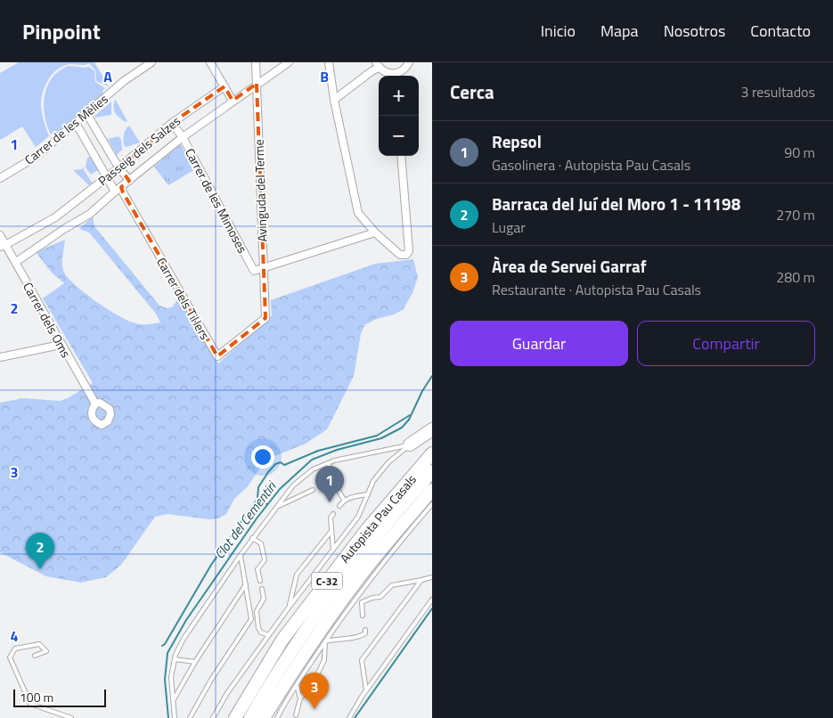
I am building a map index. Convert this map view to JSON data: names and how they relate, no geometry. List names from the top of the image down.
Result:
{
  "streets": {
    "highway": ["Autopista Pau Casals", "C-32"],
    "street": [
      "Carrer de les Mèlies",
      "Passeig dels Salzes",
      "Avinguda del Terme",
      "Carrer de les Mimoses",
      "Carrer dels Til·lers",
      "Carrer dels Oms"
    ]
  },
  "crossings": [
    ["Passeig dels Salzes", "Avinguda del Terme"],
    ["Passeig dels Salzes", "Carrer de les Mimoses"],
    ["Passeig dels Salzes", "Carrer dels Til·lers"],
    ["Passeig dels Salzes", "Carrer dels Oms"],
    ["Avinguda del Terme", "Carrer de les Mimoses"],
    ["Avinguda del Terme", "Carrer dels Til·lers"]
  ],
  "water": ["Clot del Cementiri"],
  "scale_bar": "100 m",
  "page": {
    "header": "Pinpoint",
    "nav": [
      "Inicio",
      "Mapa",
      "Nosotros",
      "Contacto"
    ],
    "heading": ["Cerca", "3 resultados"],
    "map_buttons": ["+", "−"],
    "list": [
      {
        "mark": "1",
        "name": "Repsol",
        "note": "Gasolinera · Autopista Pau Casals",
        "value": "90 m"
      },
      {
        "mark": "2",
        "name": "Barraca del Juí del Moro 1 - 11198",
        "note": "Lugar",
        "value": "270 m"
      },
      {
        "mark": "3",
        "name": "Àrea de Servei Garraf",
        "note": "Restaurante · Autopista Pau Casals",
        "value": "280 m"
      }
    ],
    "buttons": ["Guardar", "Compartir"],
    "pins": ["1", "2", "3"],
    "scale": "100 m"
  },
  "grid": {
    "columns": ["A", "B"],
    "rows": [
      "1",
      "2",
      "3",
      "4"
    ]
  }
}
